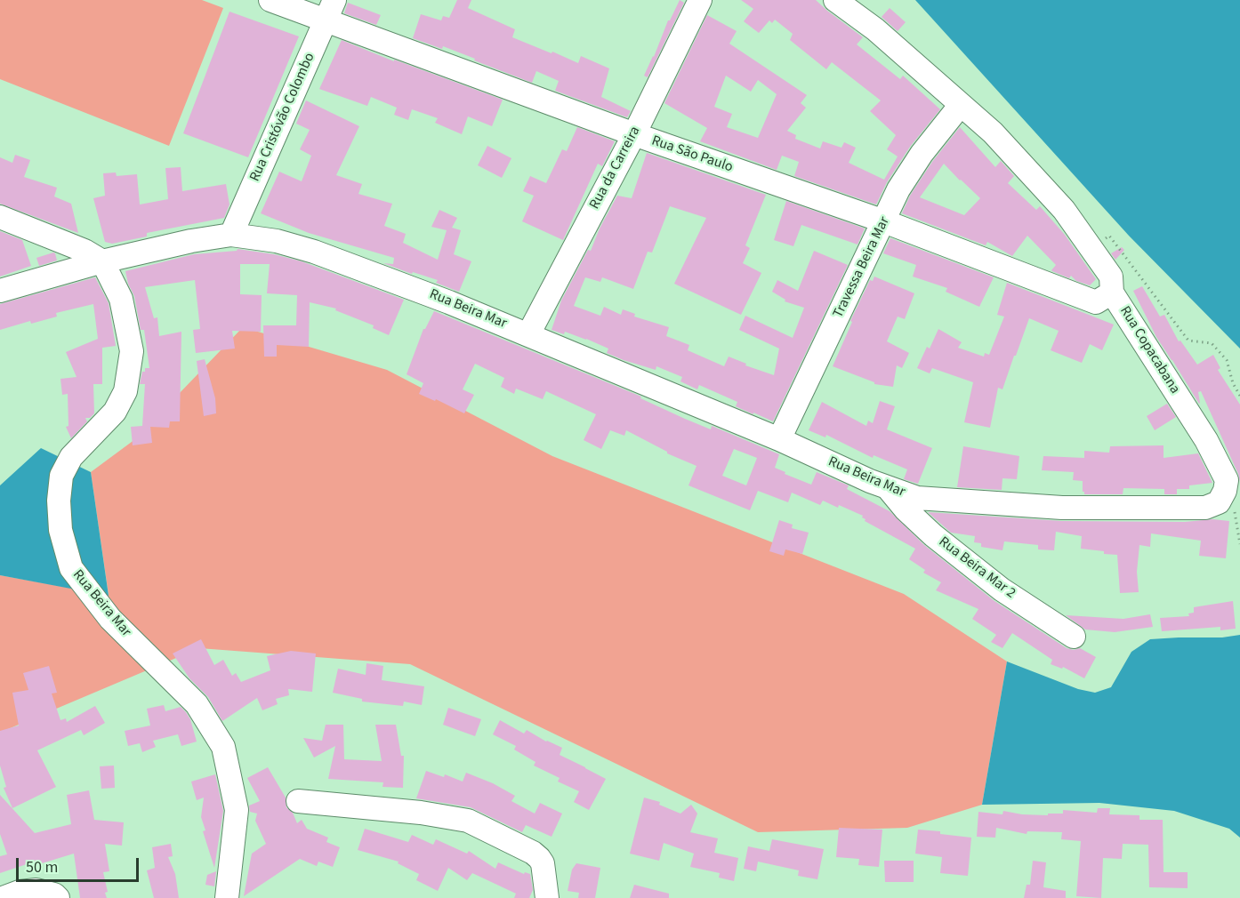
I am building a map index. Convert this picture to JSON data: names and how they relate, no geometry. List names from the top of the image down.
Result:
{
  "streets": {
    "street": [
      "Rua Cristóvão Colombo",
      "Rua São Paulo",
      "Rua da Carreira",
      "Travessa Beira Mar",
      "Rua Beira Mar",
      "Rua Copacabana",
      "Rua Beira Mar 2"
    ]
  },
  "crossings": [
    ["Rua Cristóvão Colombo", "Rua São Paulo"],
    ["Rua Cristóvão Colombo", "Rua Beira Mar"],
    ["Rua São Paulo", "Rua da Carreira"],
    ["Rua São Paulo", "Travessa Beira Mar"],
    ["Rua São Paulo", "Rua Copacabana"],
    ["Rua da Carreira", "Rua Beira Mar"],
    ["Travessa Beira Mar", "Rua Beira Mar"],
    ["Travessa Beira Mar", "Rua Copacabana"],
    ["Rua Beira Mar", "Rua Copacabana"],
    ["Rua Beira Mar", "Rua Beira Mar 2"]
  ],
  "scale_bar": "50 m"
}
